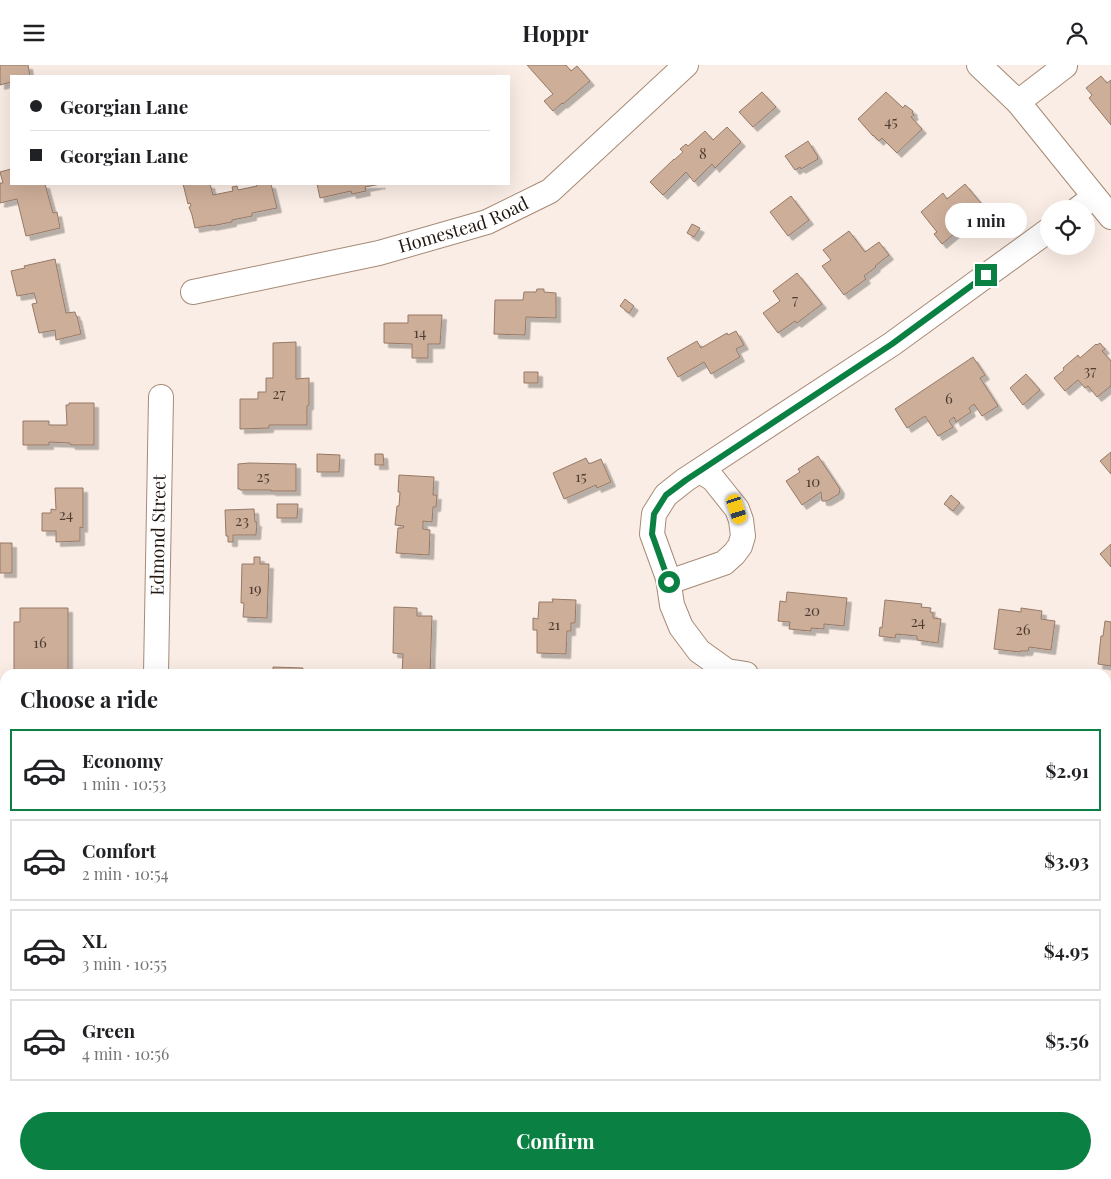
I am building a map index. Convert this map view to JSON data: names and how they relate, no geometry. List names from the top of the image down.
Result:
{
  "streets": {
    "street": ["Homestead Road", "Edmond Street"]
  },
  "house_numbers": [
    "45",
    "8",
    "7",
    "14",
    "37",
    "27",
    "6",
    "25",
    "15",
    "10",
    "24",
    "23",
    "19",
    "20",
    "24",
    "21",
    "26",
    "16"
  ],
  "page": {
    "header": "Hoppr",
    "banner": ["Georgian Lane", "Georgian Lane"],
    "bubble": "1 min",
    "heading": "Choose a ride",
    "list": [
      {
        "name": "Economy",
        "note": "1 min · 10:53",
        "value": "$2.91"
      },
      {
        "name": "Comfort",
        "note": "2 min · 10:54",
        "value": "$3.93"
      },
      {
        "name": "XL",
        "note": "3 min · 10:55",
        "value": "$4.95"
      },
      {
        "name": "Green",
        "note": "4 min · 10:56",
        "value": "$5.56"
      }
    ],
    "buttons": "Confirm"
  }
}
